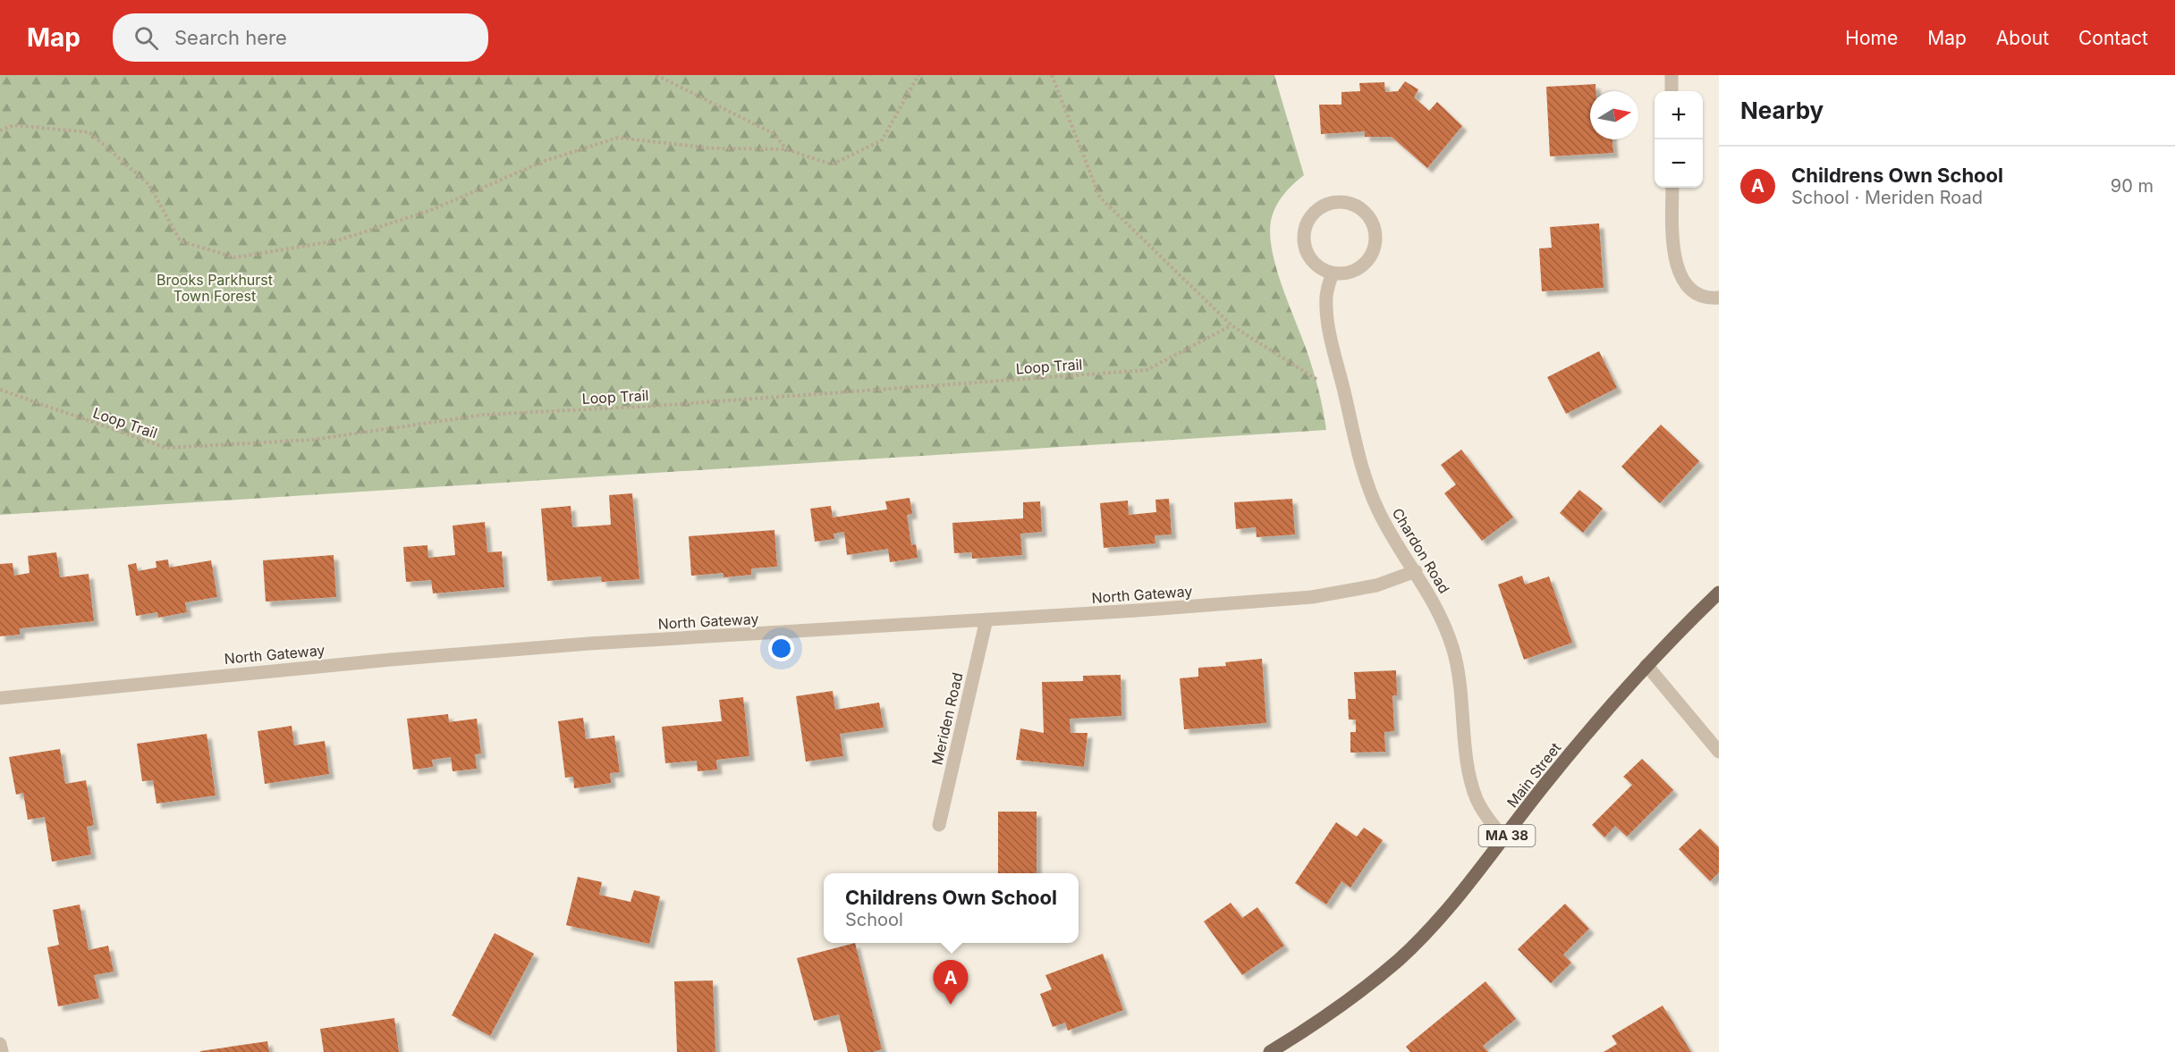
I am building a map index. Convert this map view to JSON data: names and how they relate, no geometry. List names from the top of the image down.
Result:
{
  "streets": {
    "main road": ["Main Street", "MA 38"],
    "street": ["Chardon Road", "North Gateway", "Meriden Road"],
    "path": ["Loop Trail"]
  },
  "crossings": [
    ["Chardon Road", "North Gateway"],
    ["Chardon Road", "Main Street"],
    ["North Gateway", "Meriden Road"]
  ],
  "parks": ["Brooks Parkhurst Town Forest"],
  "north": "right",
  "page": {
    "header": "Map",
    "search": "Search here",
    "nav": [
      "Home",
      "Map",
      "About",
      "Contact"
    ],
    "heading": "Nearby",
    "map_buttons": ["+", "−"],
    "list": [
      {
        "mark": "A",
        "name": "Childrens Own School",
        "note": "School · Meriden Road",
        "value": "90 m"
      }
    ],
    "popup": ["Childrens Own School", "School"],
    "pins": "A"
  }
}
